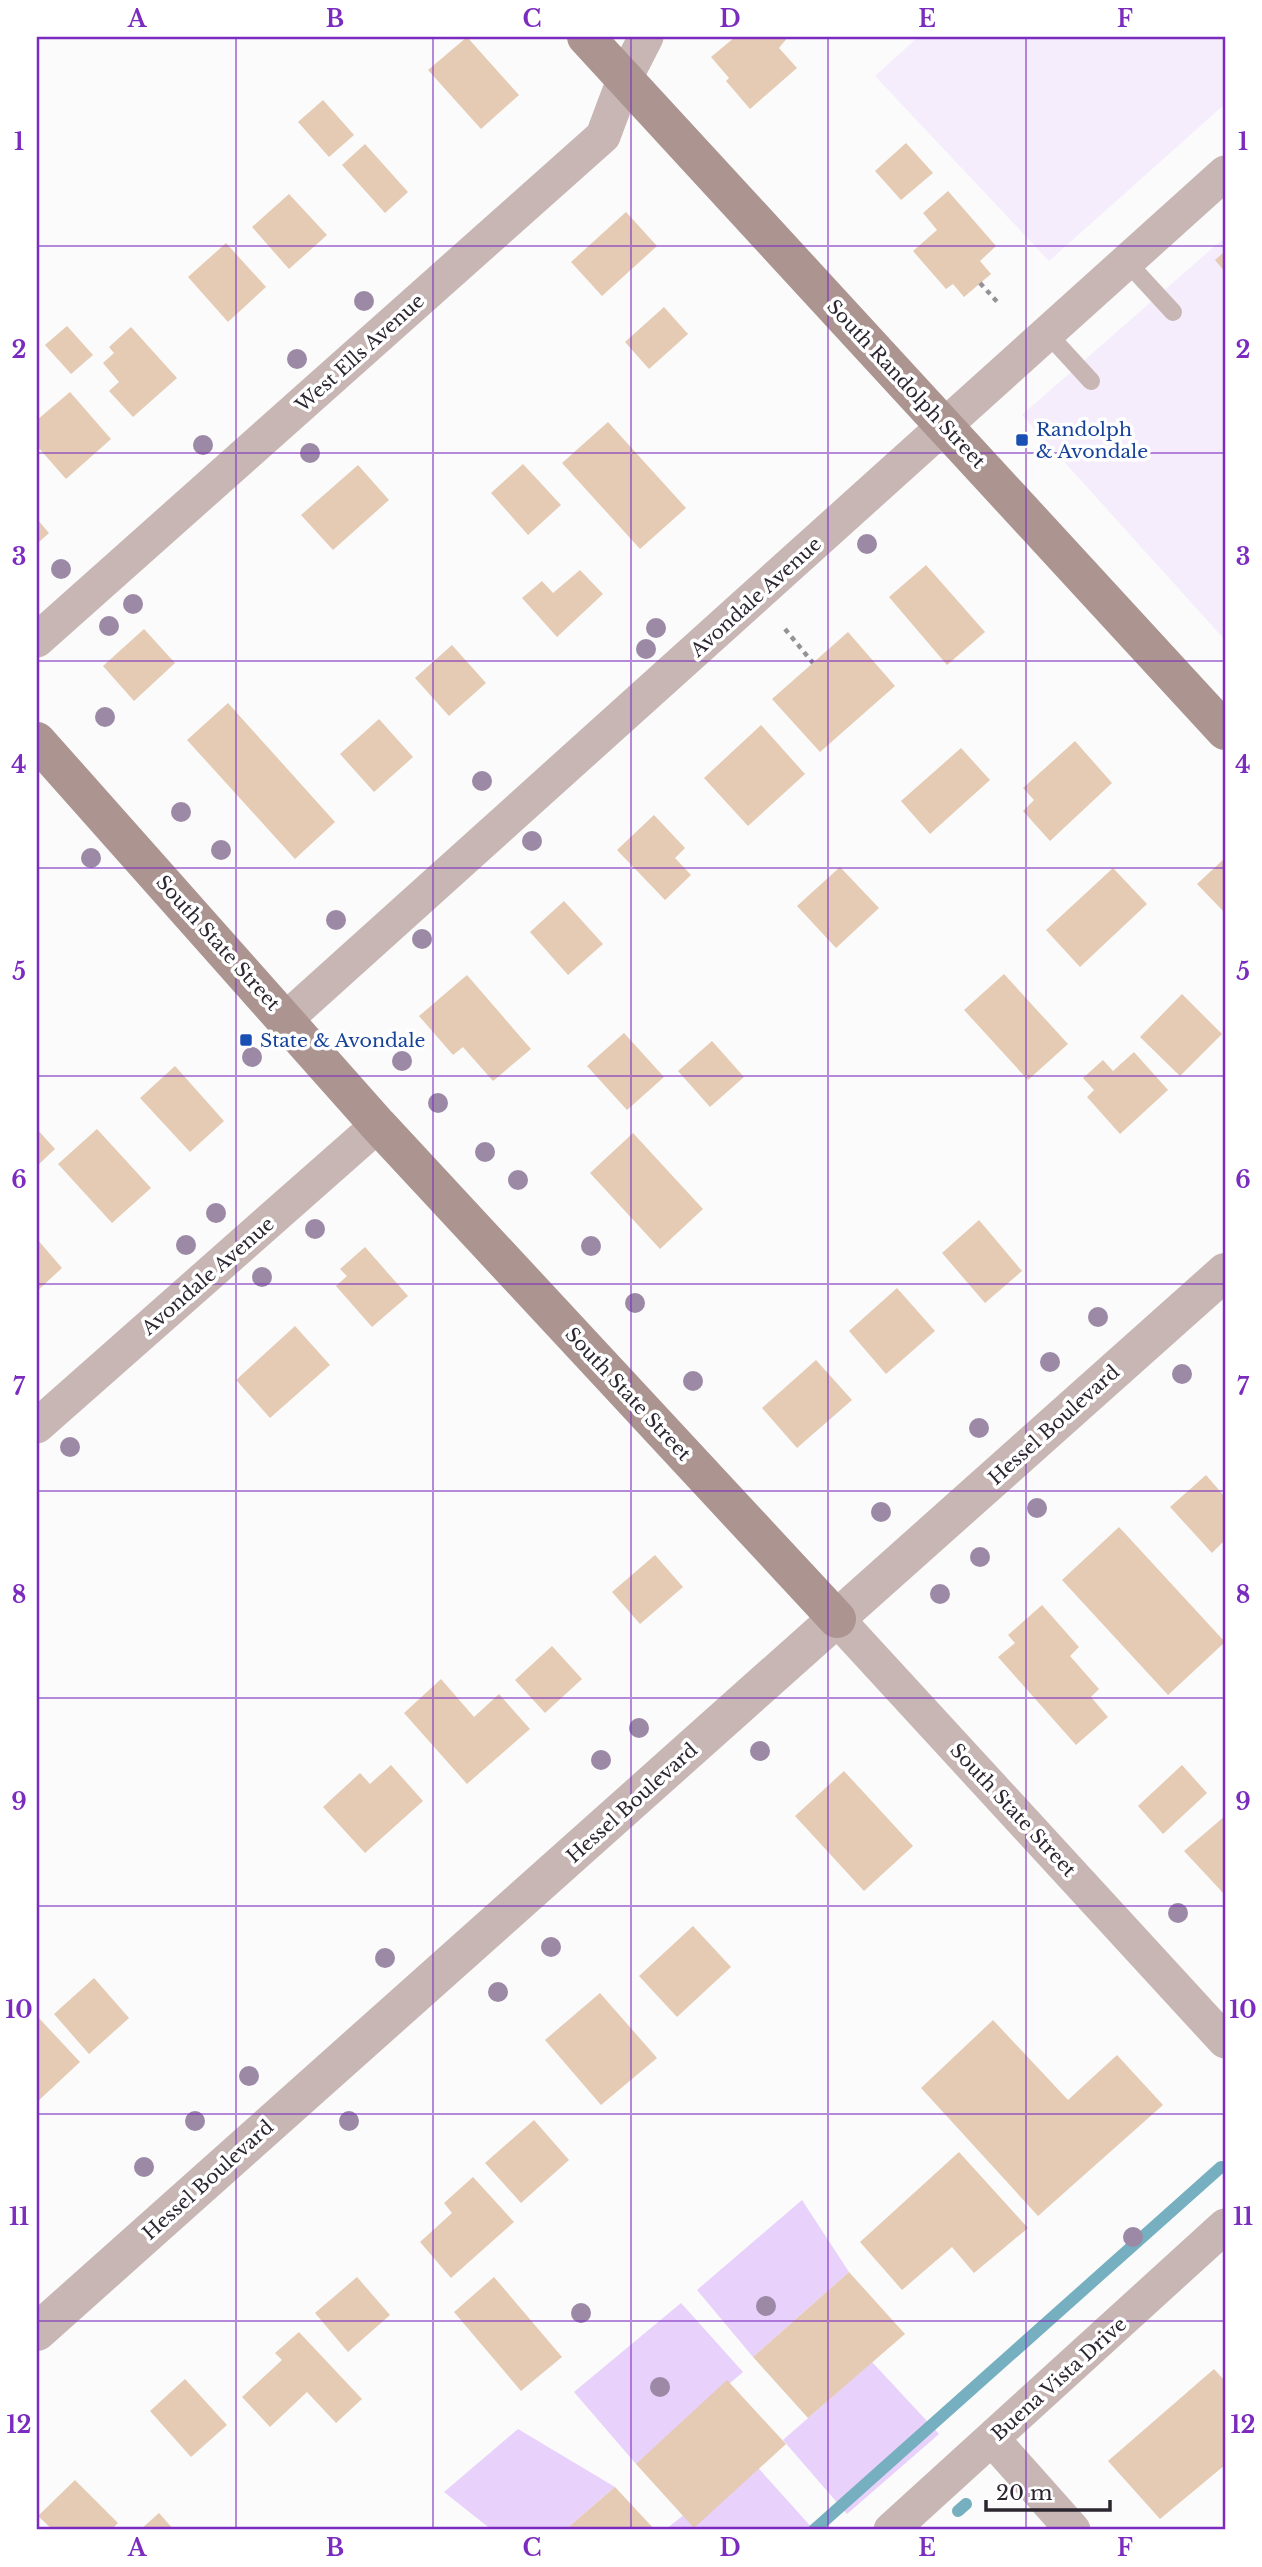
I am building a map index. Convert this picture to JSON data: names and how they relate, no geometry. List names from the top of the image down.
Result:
{
  "streets": {
    "main road": ["South Randolph Street", "South State Street"],
    "street": [
      "West Ells Avenue",
      "Avondale Avenue",
      "Hessel Boulevard",
      "Buena Vista Drive"
    ]
  },
  "crossings": [
    ["West Ells Avenue", "South Randolph Street"],
    ["South Randolph Street", "Avondale Avenue"],
    ["Avondale Avenue", "South State Street"],
    ["South State Street", "Hessel Boulevard"]
  ],
  "places": {
    "transit": ["Randolph & Avondale", "State & Avondale"]
  },
  "scale_bar": "20 m",
  "grid": {
    "columns": [
      "A",
      "B",
      "C",
      "D",
      "E",
      "F"
    ],
    "rows": [
      "1",
      "2",
      "3",
      "4",
      "5",
      "6",
      "7",
      "8",
      "9",
      "10",
      "11",
      "12"
    ]
  }
}
